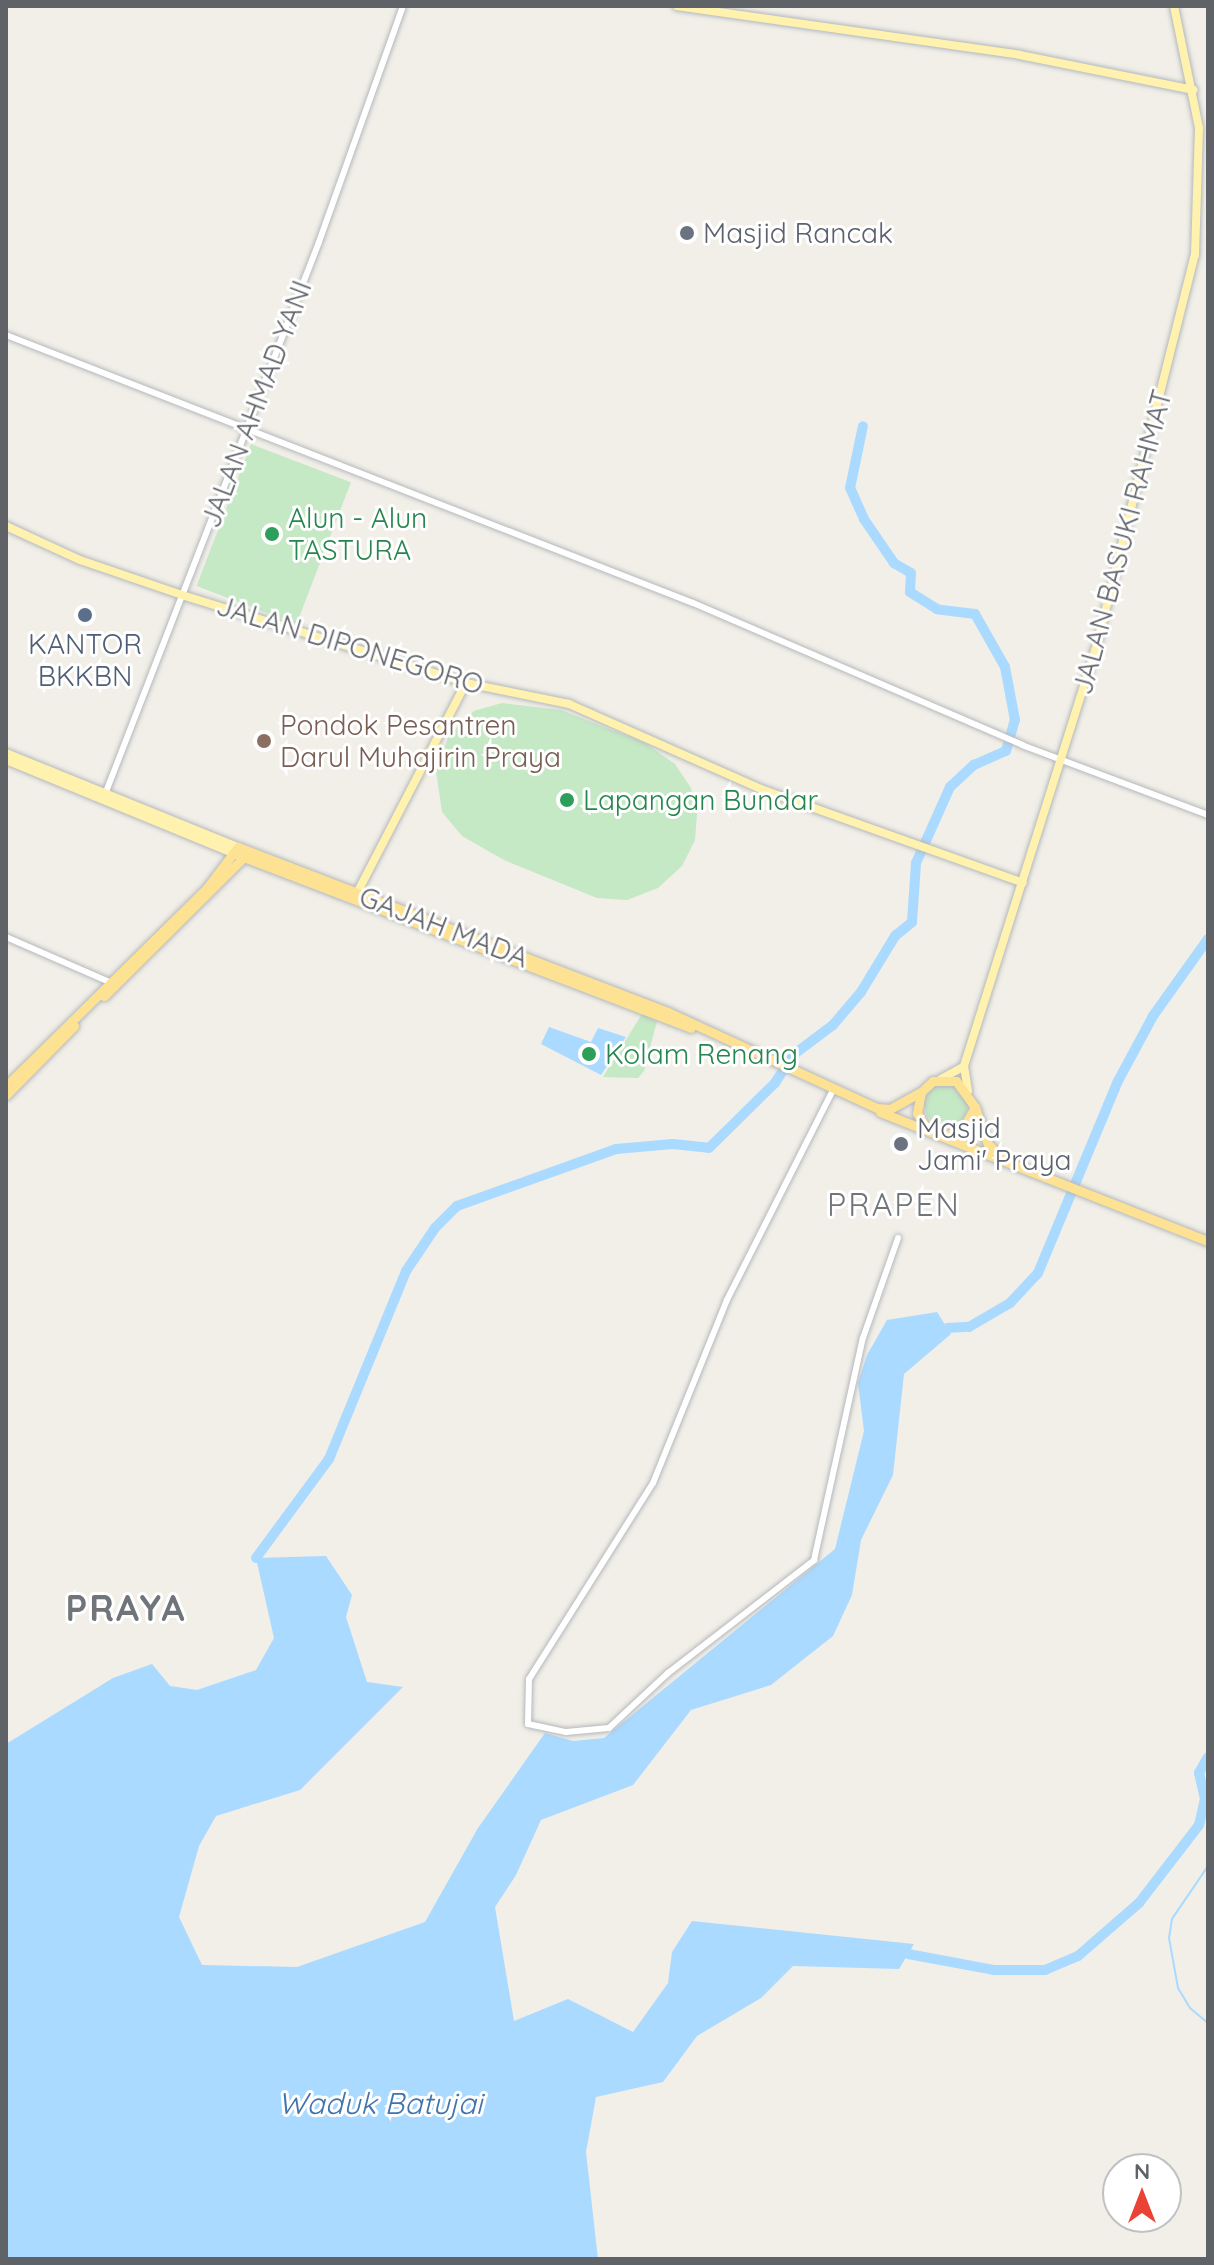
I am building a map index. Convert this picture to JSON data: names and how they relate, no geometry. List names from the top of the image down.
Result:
{
  "streets": {
    "highway": ["GAJAH MADA"],
    "main road": ["JALAN BASUKI RAHMAT", "JALAN DIPONEGORO"],
    "street": ["JALAN AHMAD YANI"]
  },
  "crossings": [
    ["JALAN AHMAD YANI", "JALAN DIPONEGORO"],
    ["JALAN AHMAD YANI", "GAJAH MADA"],
    ["JALAN BASUKI RAHMAT", "JALAN DIPONEGORO"]
  ],
  "districts": ["PRAPEN", "PRAYA"],
  "water": ["Waduk Batujai"],
  "places": [
    "Masjid Rancak",
    "Alun - Alun TASTURA",
    "KANTOR BKKBN",
    "Pondok Pesantren Darul Muhajirin Praya",
    "Lapangan Bundar",
    "Kolam Renang",
    "Masjid Jami' Praya"
  ],
  "north": "top"
}
